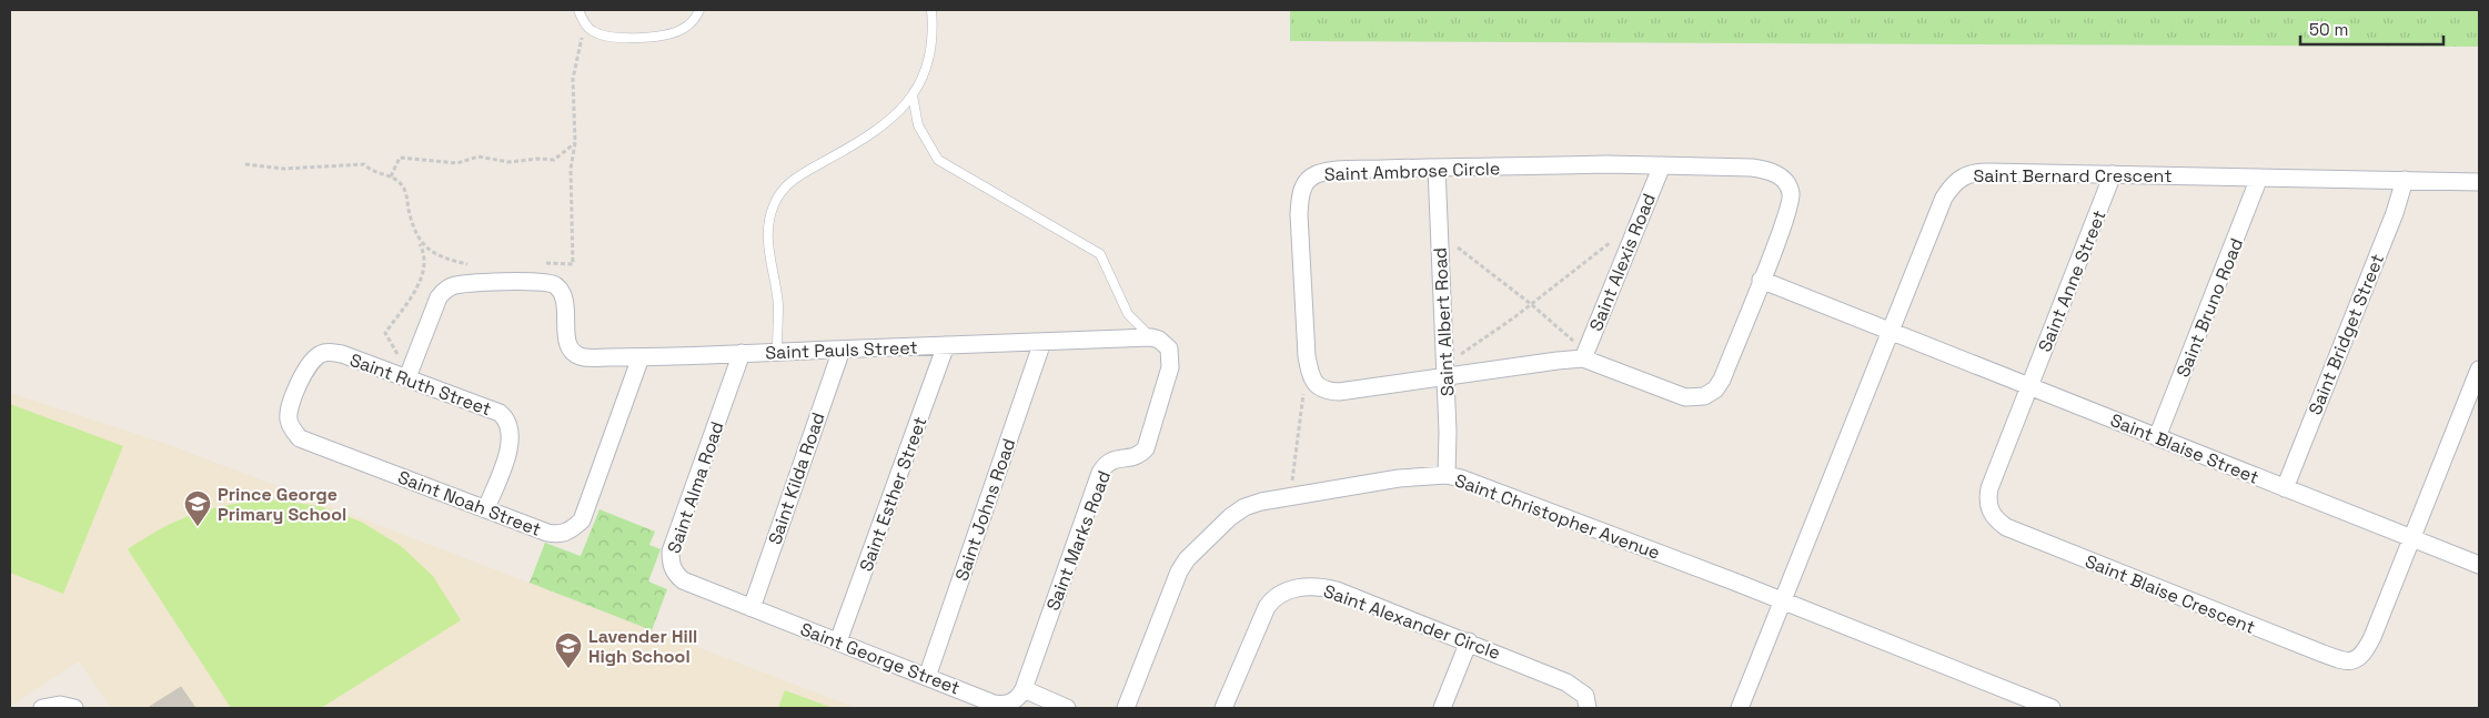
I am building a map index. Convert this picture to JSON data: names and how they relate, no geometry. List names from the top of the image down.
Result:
{
  "streets": {
    "street": [
      "Saint Ambrose Circle",
      "Saint Bernard Crescent",
      "Saint Alexis Road",
      "Saint Anne Street",
      "Saint Bruno Road",
      "Saint Albert Road",
      "Saint Bridget Street",
      "Saint Pauls Street",
      "Saint Ruth Street",
      "Saint Blaise Street",
      "Saint Kilda Road",
      "Saint Alma Road",
      "Saint Esther Street",
      "Saint Noah Street",
      "Saint Johns Road",
      "Saint Christopher Avenue",
      "Saint Marks Road",
      "Saint Blaise Crescent",
      "Saint Alexander Circle",
      "Saint George Street"
    ]
  },
  "crossings": [
    ["Saint Ambrose Circle", "Saint Alexis Road"],
    ["Saint Ambrose Circle", "Saint Albert Road"],
    ["Saint Bernard Crescent", "Saint Anne Street"],
    ["Saint Bernard Crescent", "Saint Bruno Road"],
    ["Saint Bernard Crescent", "Saint Bridget Street"],
    ["Saint Bernard Crescent", "Saint Blaise Street"],
    ["Saint Bernard Crescent", "Saint Christopher Avenue"],
    ["Saint Anne Street", "Saint Blaise Street"],
    ["Saint Anne Street", "Saint Blaise Crescent"],
    ["Saint Bruno Road", "Saint Blaise Street"],
    ["Saint Albert Road", "Saint Christopher Avenue"],
    ["Saint Bridget Street", "Saint Blaise Street"],
    ["Saint Pauls Street", "Saint Ruth Street"],
    ["Saint Pauls Street", "Saint Kilda Road"],
    ["Saint Pauls Street", "Saint Alma Road"],
    ["Saint Pauls Street", "Saint Esther Street"],
    ["Saint Pauls Street", "Saint Noah Street"],
    ["Saint Pauls Street", "Saint Johns Road"],
    ["Saint Ruth Street", "Saint Noah Street"],
    ["Saint Blaise Street", "Saint Blaise Crescent"],
    ["Saint Kilda Road", "Saint Alma Road"],
    ["Saint Kilda Road", "Saint George Street"],
    ["Saint Alma Road", "Saint George Street"],
    ["Saint Esther Street", "Saint George Street"],
    ["Saint Johns Road", "Saint George Street"],
    ["Saint Marks Road", "Saint George Street"]
  ],
  "places": {
    "school or university": ["Prince George Primary School", "Lavender Hill High School"]
  },
  "scale_bar": "50 m"
}
